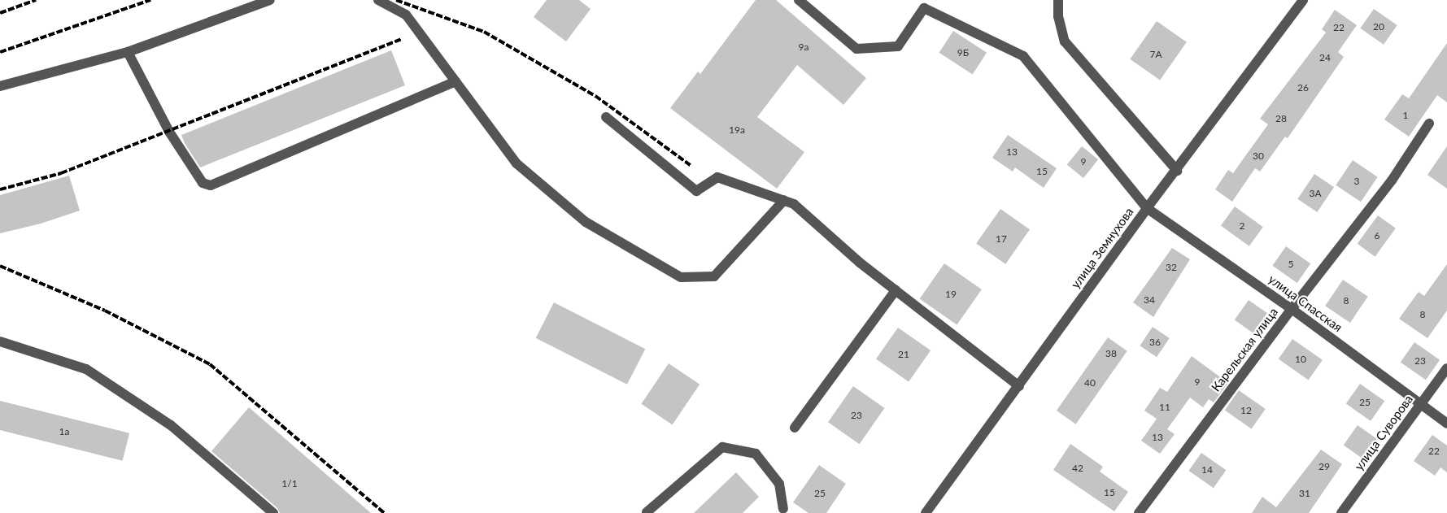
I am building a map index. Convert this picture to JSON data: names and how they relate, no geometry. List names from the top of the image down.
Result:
{
  "streets": {
    "street": [
      "улица Земнухова",
      "улица Спасская",
      "Карельская улица",
      "улица Суворова"
    ]
  },
  "crossings": [
    ["улица Земнухова", "улица Спасская"],
    ["улица Спасская", "Карельская улица"],
    ["улица Спасская", "улица Суворова"]
  ],
  "house_numbers": [
    "20",
    "22",
    "9а",
    "9Б",
    "7А",
    "24",
    "26",
    "1",
    "28",
    "19а",
    "13",
    "30",
    "9",
    "15",
    "3",
    "3А",
    "2",
    "6",
    "17",
    "5",
    "32",
    "19",
    "34",
    "8",
    "8",
    "36",
    "38",
    "21",
    "10",
    "23",
    "9",
    "40",
    "25",
    "11",
    "12",
    "23",
    "1а",
    "13",
    "22",
    "29",
    "42",
    "14",
    "1/1",
    "15",
    "25",
    "31"
  ]
}
